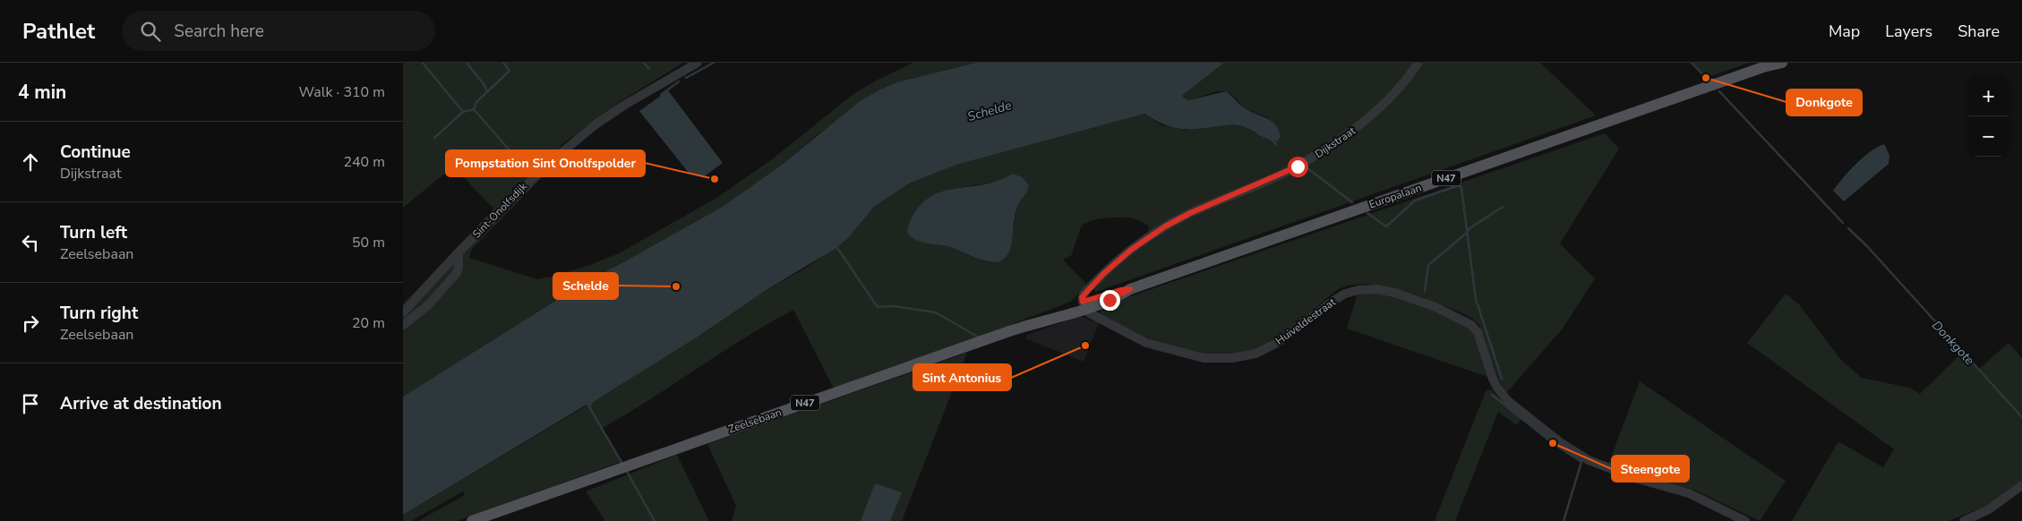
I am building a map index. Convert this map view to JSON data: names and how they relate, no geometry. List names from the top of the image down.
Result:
{
  "streets": {
    "main road": ["N47", "Europalaan", "Zeelsebaan"],
    "street": ["Dijkstraat", "Sint-Onolfsdijk", "Huiveldestraat"]
  },
  "crossings": [
    ["Dijkstraat", "Huiveldestraat"],
    ["Dijkstraat", "Zeelsebaan"],
    ["Europalaan", "Zeelsebaan"],
    ["Huiveldestraat", "Zeelsebaan"]
  ],
  "water": ["Schelde", "Donkgote"],
  "places": [
    "Donkgote",
    "Pompstation Sint Onolfspolder",
    "Schelde",
    "Sint Antonius",
    "Steengote"
  ],
  "page": {
    "header": "Pathlet",
    "search": "Search here",
    "nav": ["Map", "Layers", "Share"],
    "heading": ["4 min", "Walk · 310 m"],
    "map_buttons": ["+", "−"],
    "list": [
      ["Continue", "Dijkstraat", "240 m"],
      ["Turn left", "Zeelsebaan", "50 m"],
      ["Turn right", "Zeelsebaan", "20 m"],
      "Arrive at destination"
    ]
  }
}
